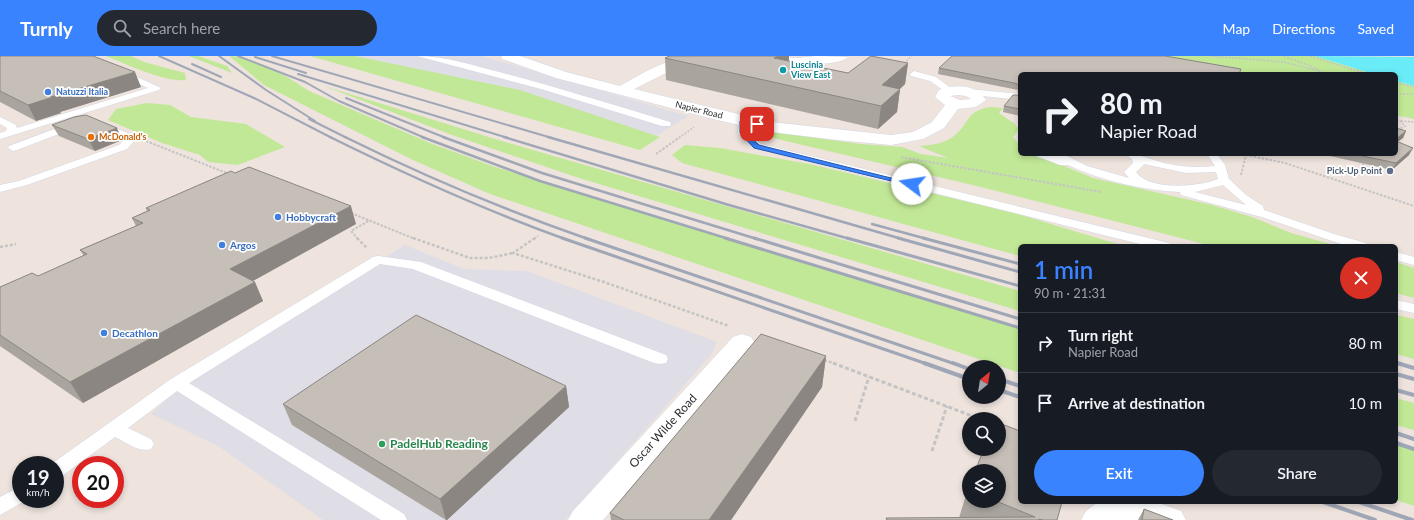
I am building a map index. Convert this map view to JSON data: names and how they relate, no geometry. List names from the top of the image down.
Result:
{
  "streets": {
    "street": ["Napier Road", "Oscar Wilde Road"]
  },
  "places": [
    "Luscinia View East",
    "Natuzzi Italia",
    "McDonald's",
    "Pick-Up Point",
    "Hobbycraft",
    "Argos",
    "Decathlon",
    "PadelHub Reading"
  ],
  "north": "top right",
  "page": {
    "header": "Turnly",
    "search": "Search here",
    "nav": ["Map", "Directions", "Saved"],
    "turn": ["80 m", "Napier Road"],
    "heading": ["1 min", "90 m · 21:31"],
    "list": [
      {
        "name": "Turn right",
        "note": "Napier Road",
        "value": "80 m"
      },
      {
        "name": "Arrive at destination",
        "value": "10 m"
      }
    ],
    "buttons": ["Exit", "Share"],
    "speed": "19 km/h",
    "limit": "20"
  }
}
